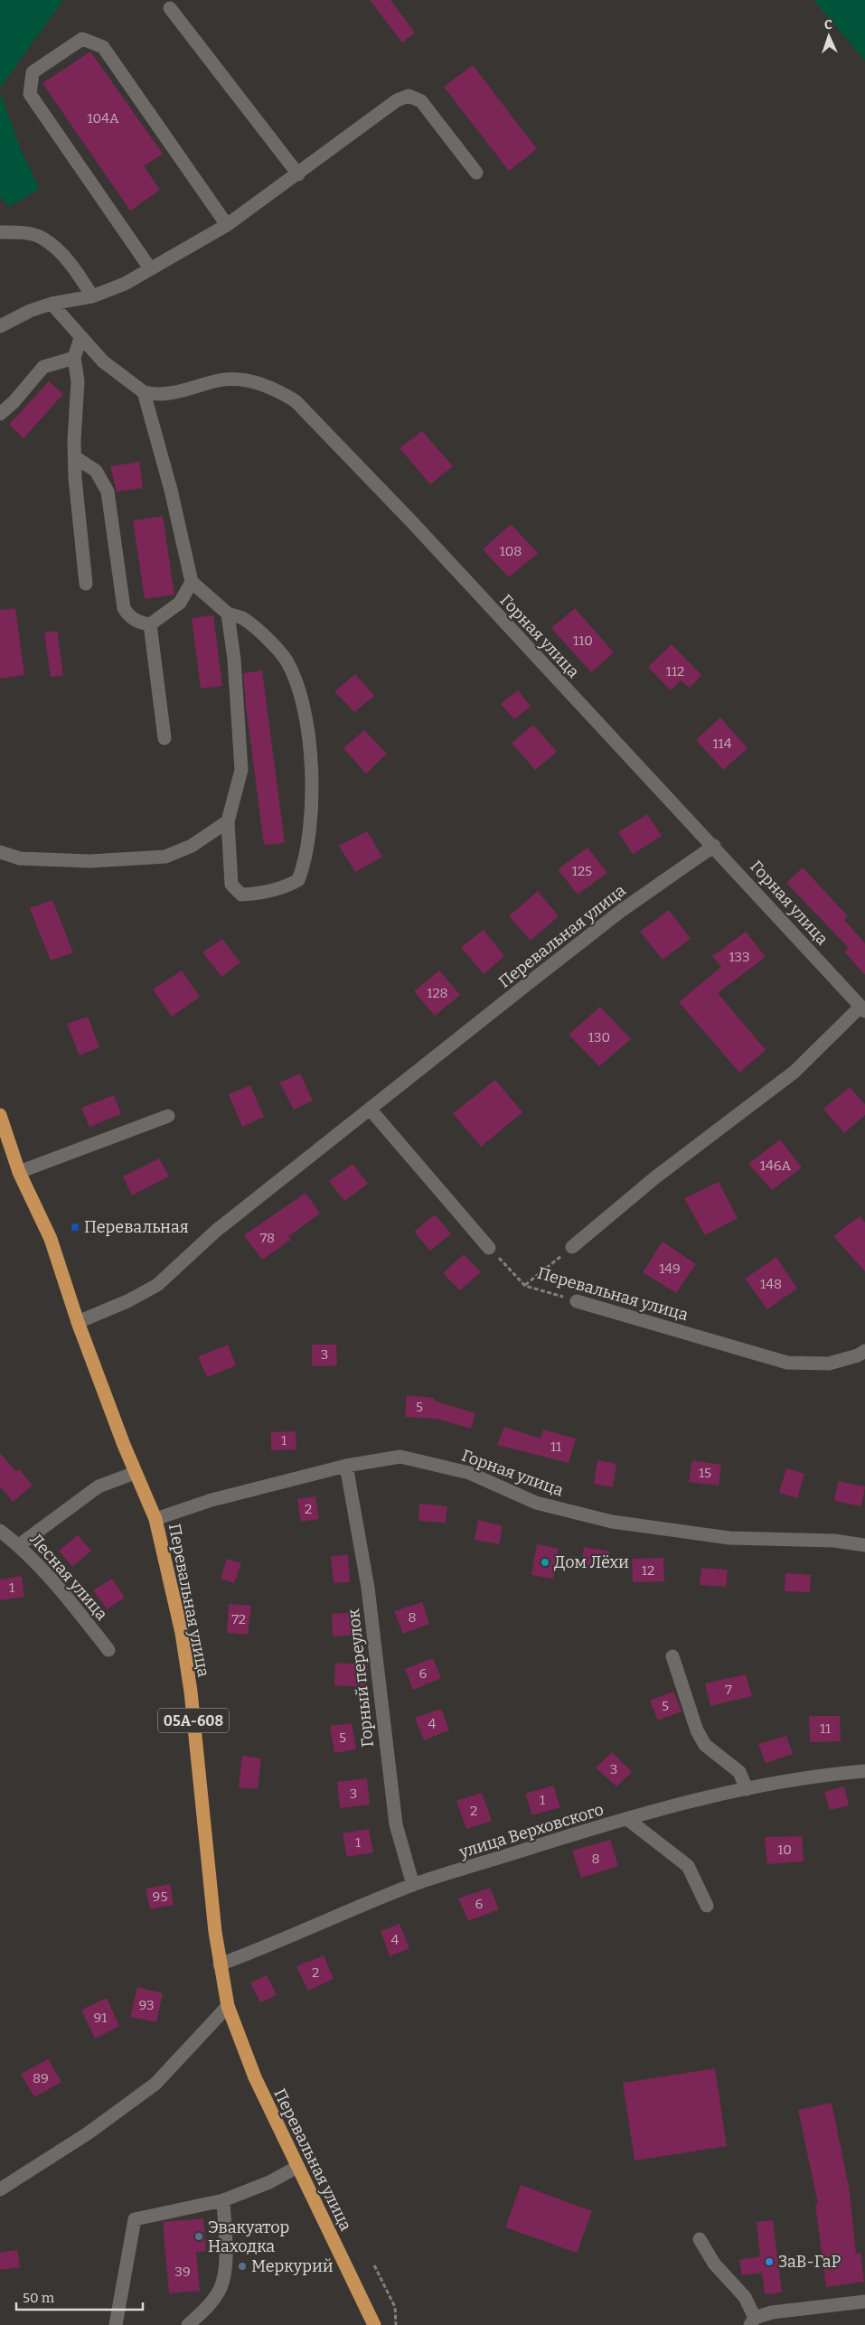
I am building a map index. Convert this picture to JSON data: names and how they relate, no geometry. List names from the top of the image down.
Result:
{
  "streets": {
    "highway": ["Перевальная улица", "05А-608"],
    "street": [
      "Горная улица",
      "Лесная улица",
      "Горный переулок",
      "улица Верховского"
    ]
  },
  "crossings": [
    ["Горная улица", "Перевальная улица"],
    ["Горная улица", "Горный переулок"],
    ["Перевальная улица", "улица Верховского"],
    ["Горный переулок", "улица Верховского"]
  ],
  "places": {
    "transit": ["Перевальная"],
    "other": [
      "Дом Лёхи",
      "Эвакуатор Находка",
      "ЗаВ-ГаР",
      "Меркурий"
    ]
  },
  "house_numbers": [
    "104А",
    "108",
    "110",
    "112",
    "114",
    "125",
    "133",
    "128",
    "130",
    "146А",
    "78",
    "149",
    "148",
    "3",
    "5",
    "1",
    "11",
    "15",
    "2",
    "12",
    "1",
    "8",
    "72",
    "6",
    "7",
    "5",
    "4",
    "11",
    "5",
    "3",
    "3",
    "1",
    "2",
    "1",
    "10",
    "8",
    "95",
    "6",
    "4",
    "2",
    "93",
    "91",
    "89",
    "39"
  ],
  "scale_bar": "50 m",
  "north": "top"
}
